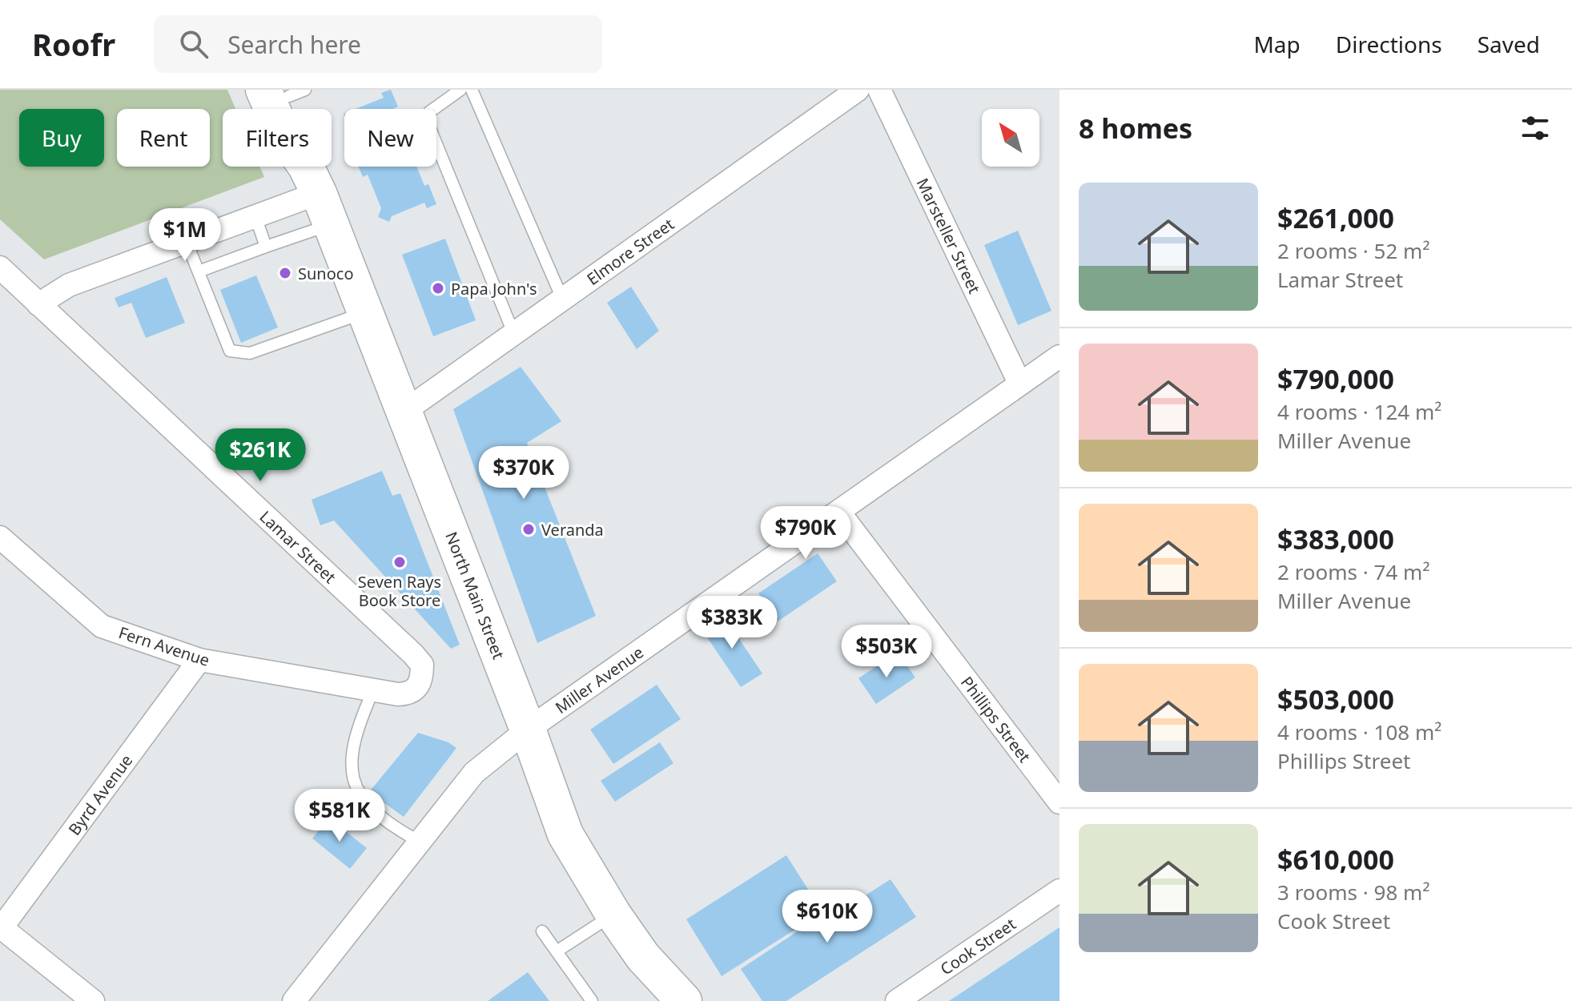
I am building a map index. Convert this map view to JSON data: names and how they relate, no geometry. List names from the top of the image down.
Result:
{
  "streets": {
    "main road": ["North Main Street"],
    "street": [
      "Marsteller Street",
      "Elmore Street",
      "Lamar Street",
      "Fern Avenue",
      "Miller Avenue",
      "Phillips Street",
      "Byrd Avenue",
      "Cook Street"
    ]
  },
  "crossings": [
    ["Marsteller Street", "Miller Avenue"],
    ["Elmore Street", "North Main Street"],
    ["Lamar Street", "Fern Avenue"],
    ["North Main Street", "Miller Avenue"],
    ["Fern Avenue", "Byrd Avenue"],
    ["Miller Avenue", "Phillips Street"]
  ],
  "places": [
    "Sunoco",
    "Papa John's",
    "Veranda",
    "Seven Rays Book Store"
  ],
  "north": "top left",
  "page": {
    "header": "Roofr",
    "search": "Search here",
    "nav": ["Map", "Directions", "Saved"],
    "heading": "8 homes",
    "chip": [
      "Buy",
      "Rent",
      "Filters",
      "New"
    ],
    "list": [
      {
        "name": "$261,000",
        "note": "2 rooms · 52 m² · Lamar Street"
      },
      {
        "name": "$790,000",
        "note": "4 rooms · 124 m² · Miller Avenue"
      },
      {
        "name": "$383,000",
        "note": "2 rooms · 74 m² · Miller Avenue"
      },
      {
        "name": "$503,000",
        "note": "4 rooms · 108 m² · Phillips Street"
      },
      {
        "name": "$610,000",
        "note": "3 rooms · 98 m² · Cook Street"
      }
    ],
    "price": [
      "$1M",
      "$261K",
      "$370K",
      "$790K",
      "$383K",
      "$503K",
      "$581K",
      "$610K"
    ]
  }
}
